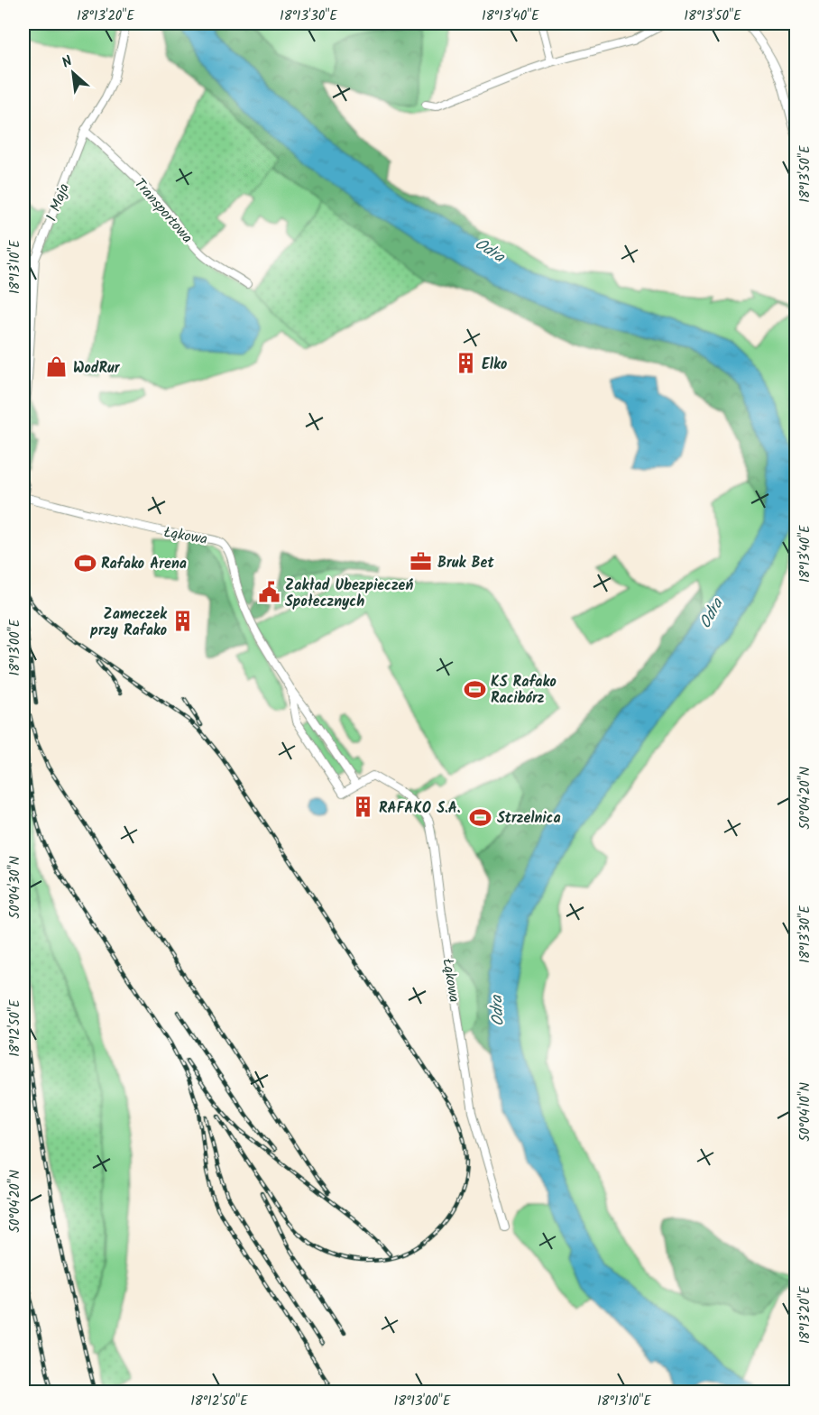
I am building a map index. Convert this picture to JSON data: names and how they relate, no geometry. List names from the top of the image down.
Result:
{
  "streets": {
    "street": ["1 Maja", "Transportowa", "Łąkowa"]
  },
  "crossings": [
    ["1 Maja", "Transportowa"]
  ],
  "water": ["Odra"],
  "places": {
    "building": ["Elko", "Zameczek przy Rafako", "RAFAKO S.A."],
    "shop": ["WodRur"],
    "office": ["Bruk Bet"],
    "sports": ["Rafako Arena", "KS Rafako Racibórz", "Strzelnica"],
    "public building": ["Zakład Ubezpieczeń Społecznych"]
  },
  "north": "top left",
  "coordinates": [
    "18°13'20\"E",
    "18°13'30\"E",
    "18°13'40\"E",
    "18°13'50\"E",
    "18°13'10\"E",
    "18°13'00\"E",
    "50°04'20\"N",
    "50°04'30\"N",
    "18°12'50\"E",
    "50°04'10\"N"
  ]
}
